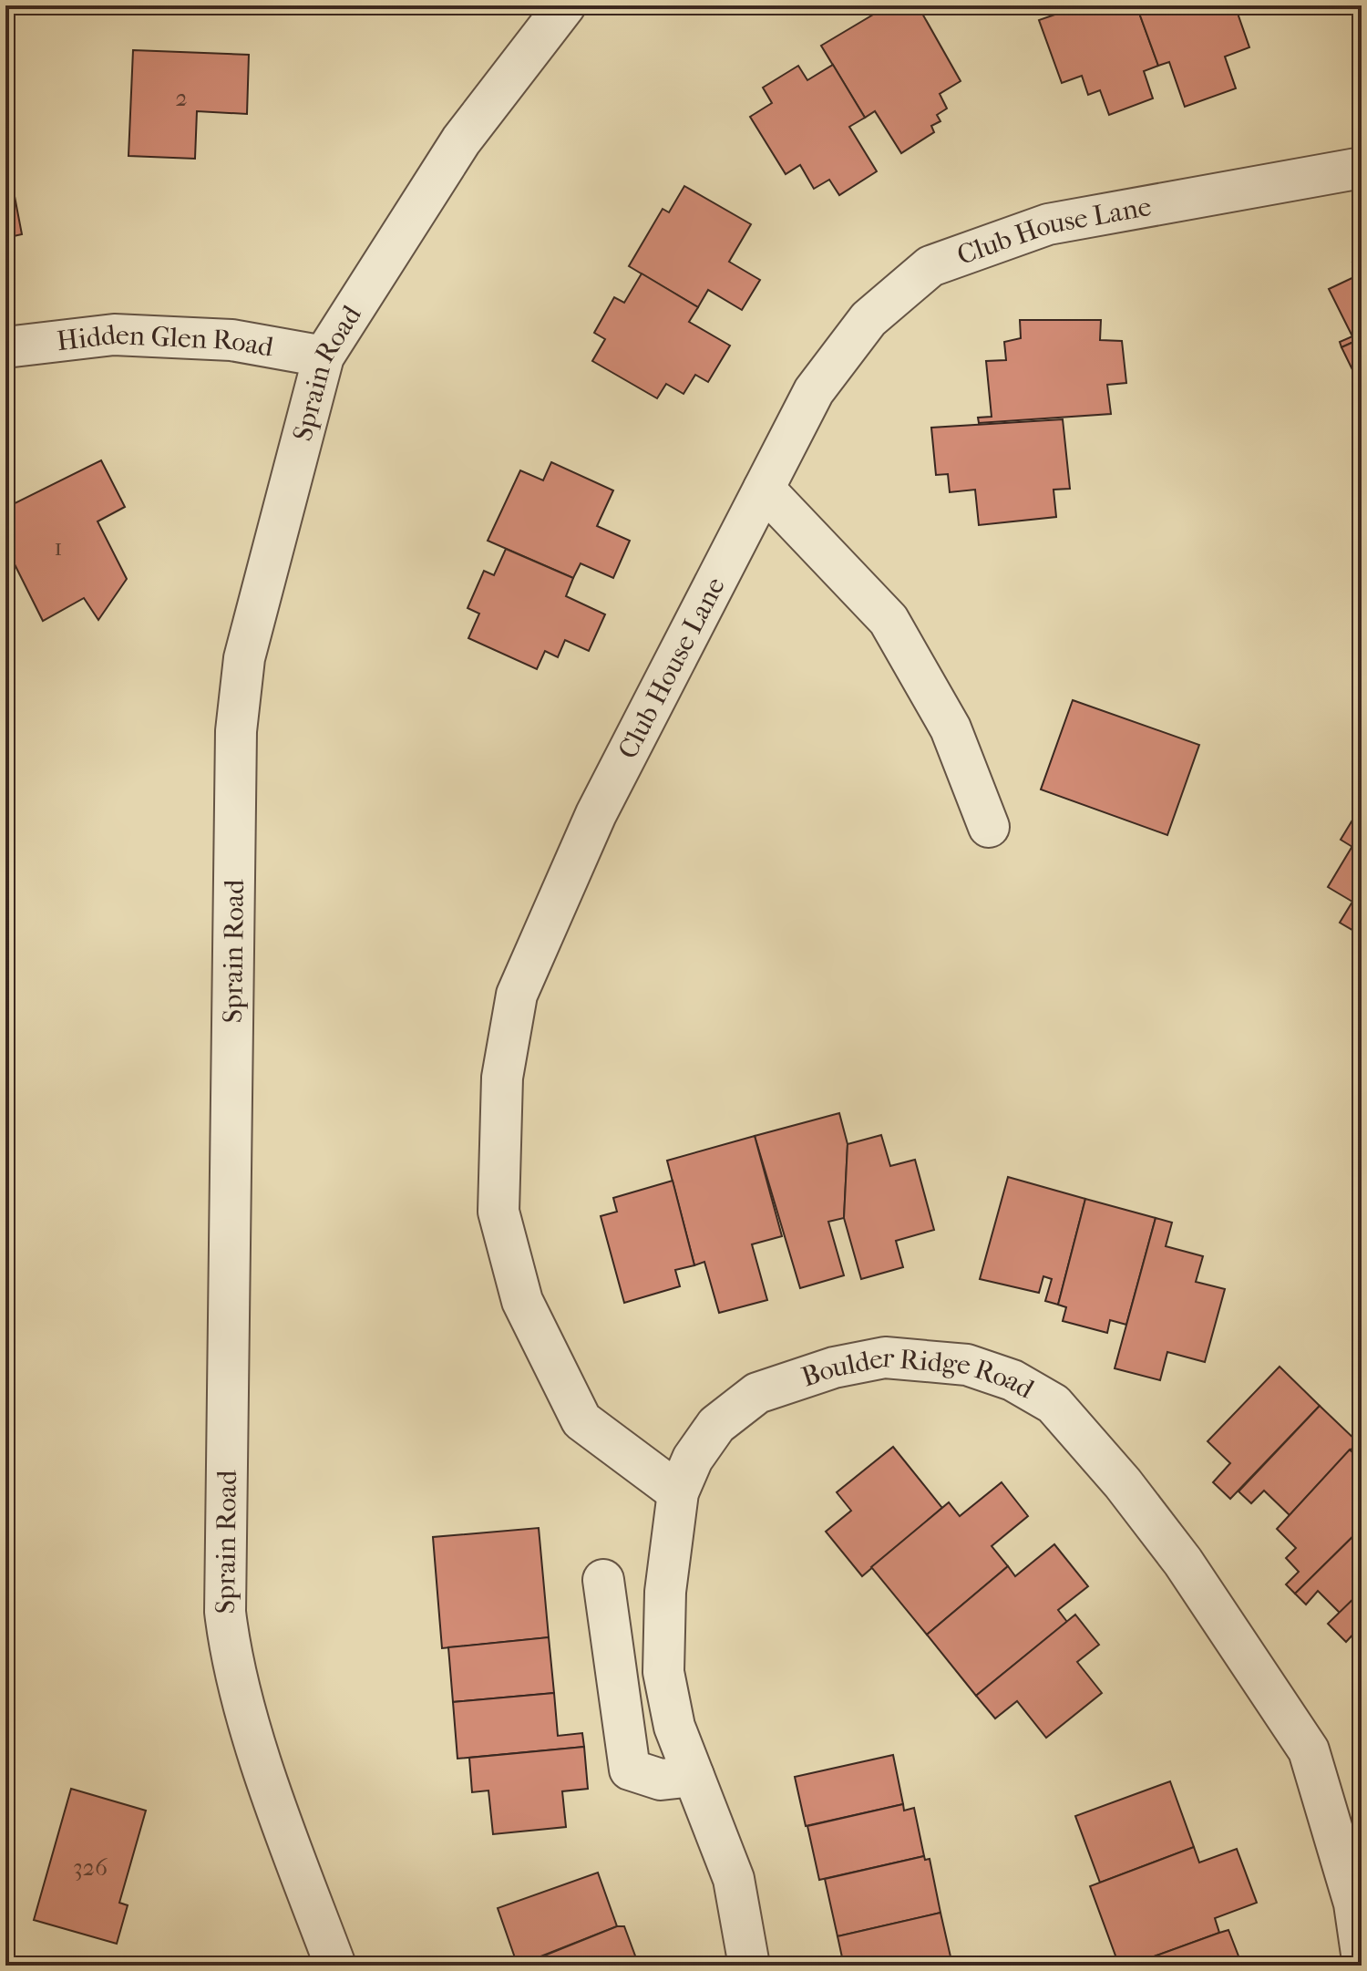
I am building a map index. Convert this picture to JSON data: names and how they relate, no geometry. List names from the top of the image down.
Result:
{
  "streets": {
    "street": [
      "Club House Lane",
      "Hidden Glen Road",
      "Sprain Road",
      "Boulder Ridge Road"
    ]
  },
  "crossings": [
    ["Club House Lane", "Boulder Ridge Road"],
    ["Hidden Glen Road", "Sprain Road"]
  ],
  "house_numbers": ["2", "1", "326"]
}
